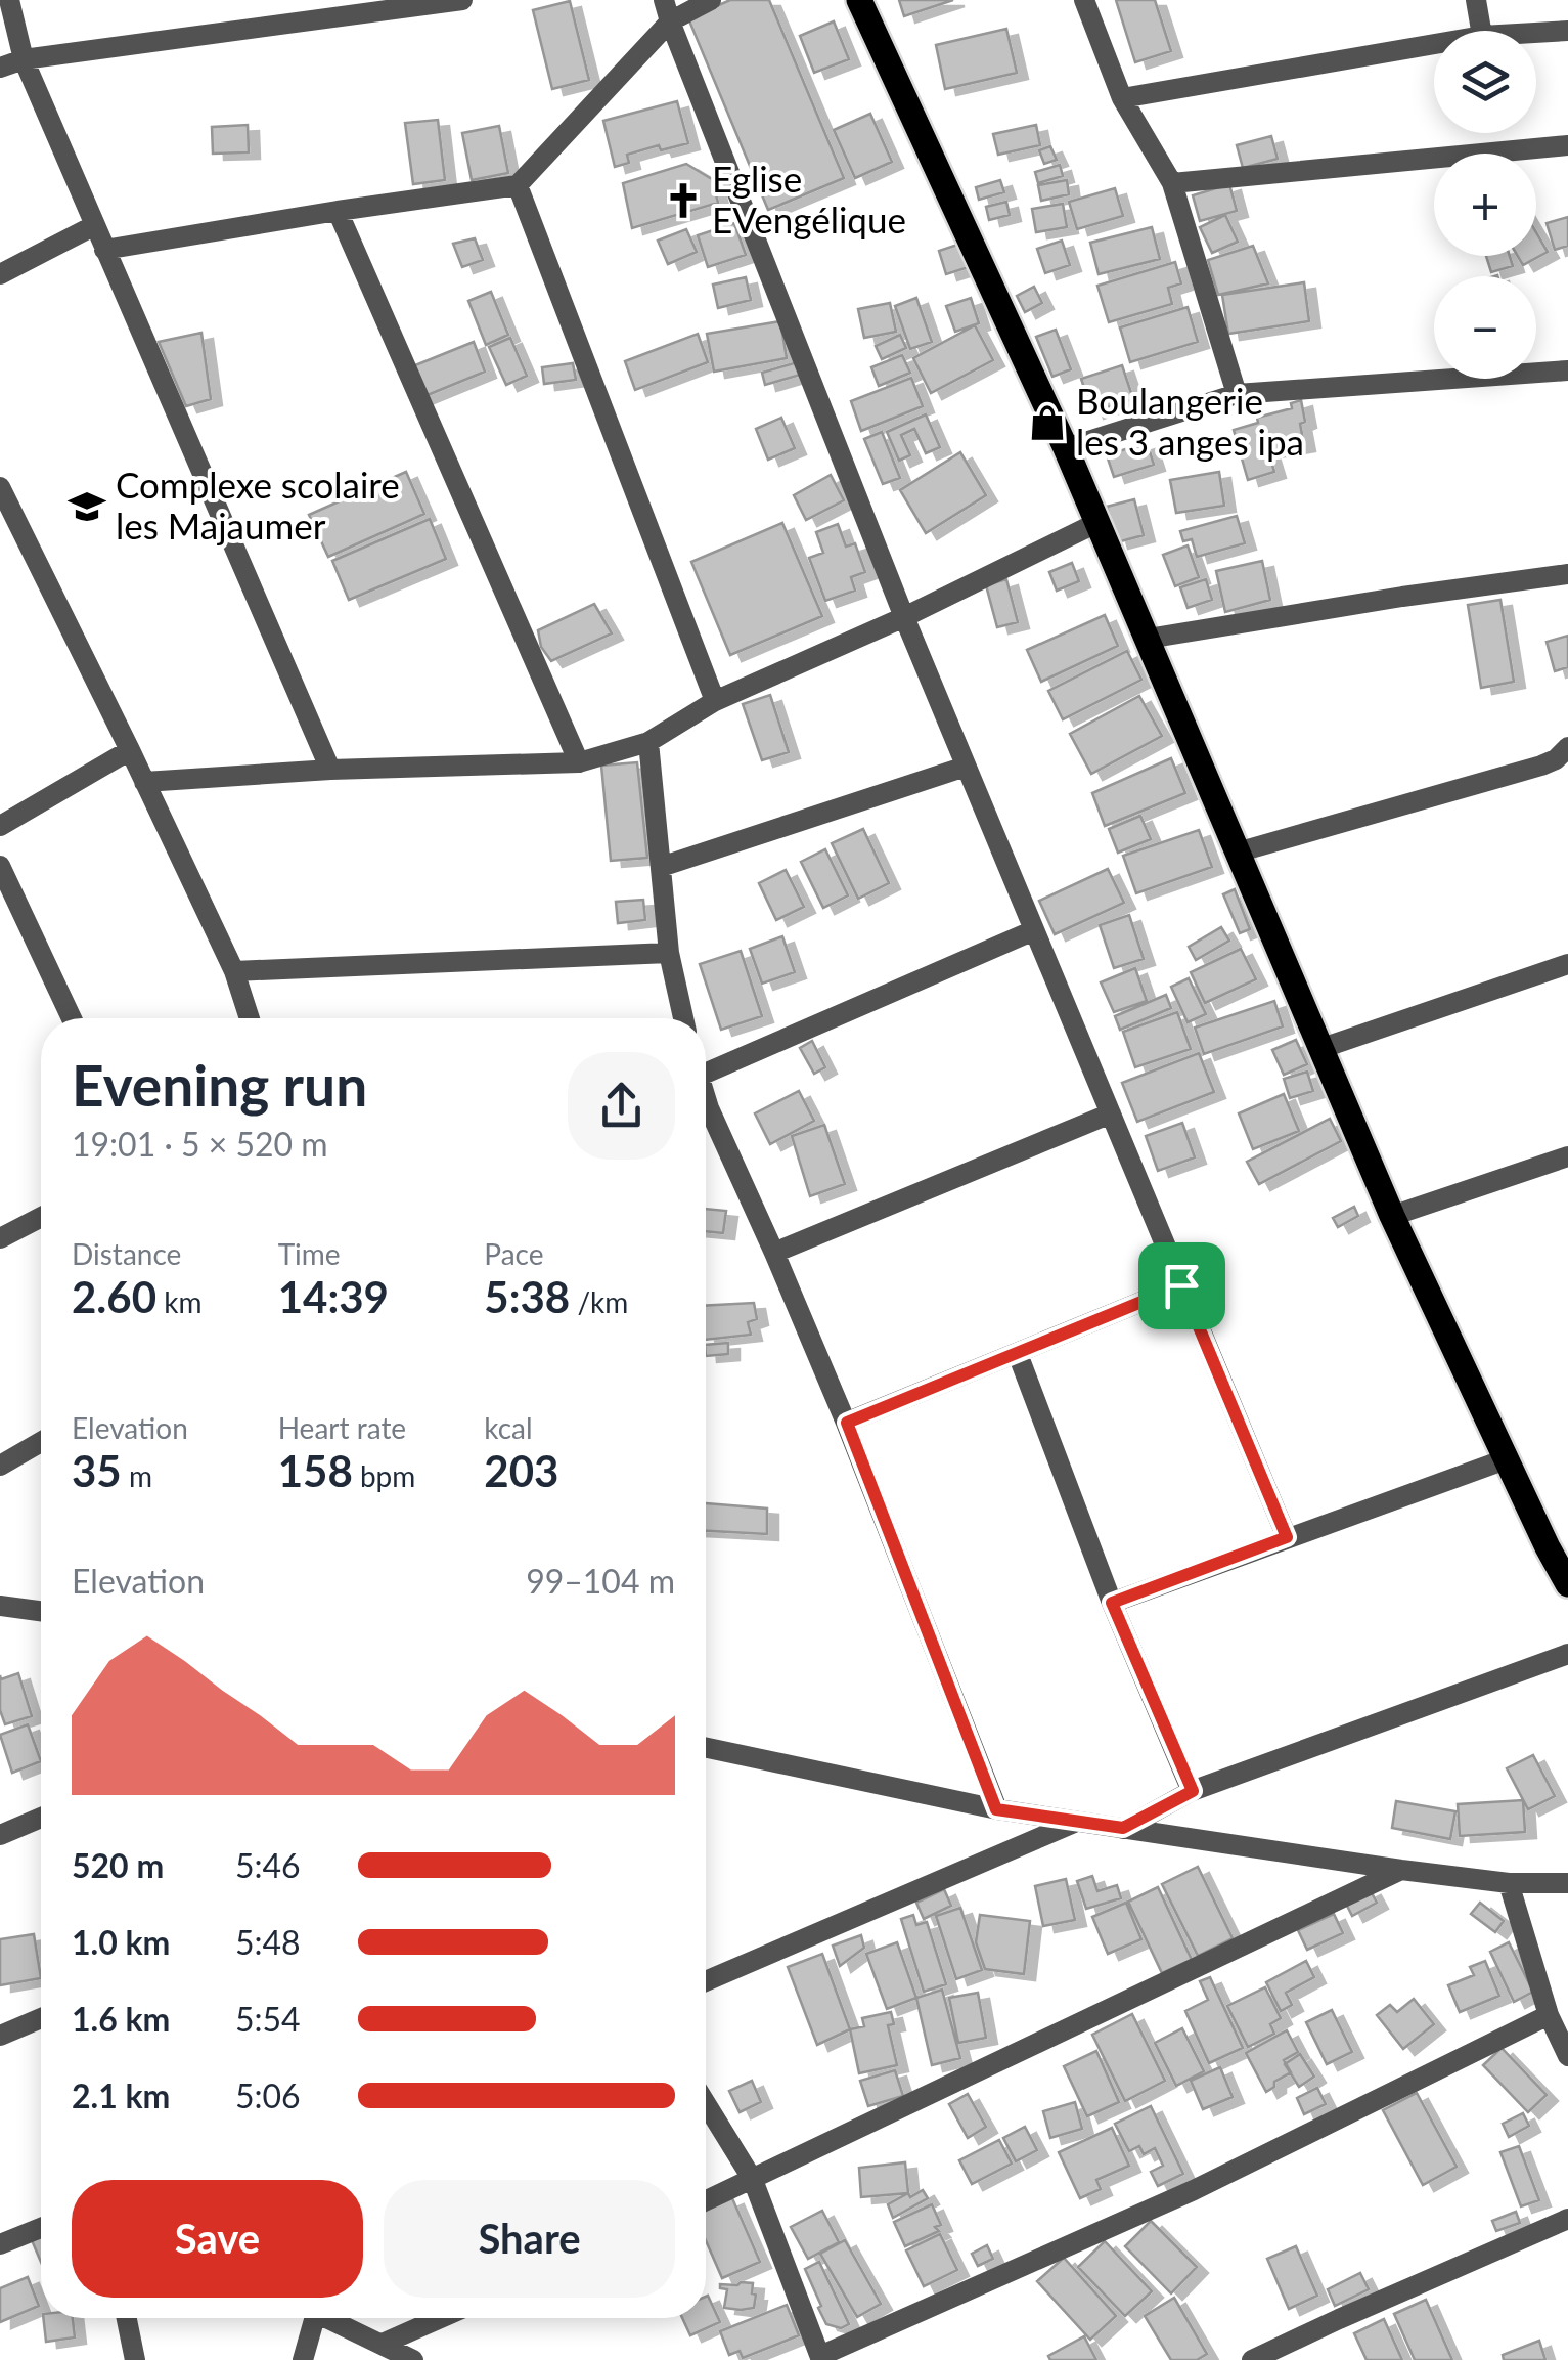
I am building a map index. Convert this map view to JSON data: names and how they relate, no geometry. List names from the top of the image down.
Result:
{
  "places": {
    "church": ["Eglise EVengélique"],
    "shop": ["Boulangerie les 3 anges ipa"],
    "school or university": ["Complexe scolaire les Majaumer"]
  },
  "page": {
    "map_buttons": ["+", "−"],
    "heading": ["Evening run", "19:01 · 5 × 520 m"],
    "stats": [
      ["Distance", "2.60 km"],
      ["Time", "14:39"],
      ["Pace", "5:38 /km"],
      ["Elevation", "35 m"],
      ["Heart rate", "158 bpm"],
      ["kcal", "203"]
    ],
    "chart": ["Elevation", "99–104 m"],
    "list": [
      {
        "name": "520 m",
        "note": "5:46"
      },
      {
        "name": "1.0 km",
        "note": "5:48"
      },
      {
        "name": "1.6 km",
        "note": "5:54"
      },
      {
        "name": "2.1 km",
        "note": "5:06"
      }
    ],
    "buttons": ["Save", "Share"]
  }
}
